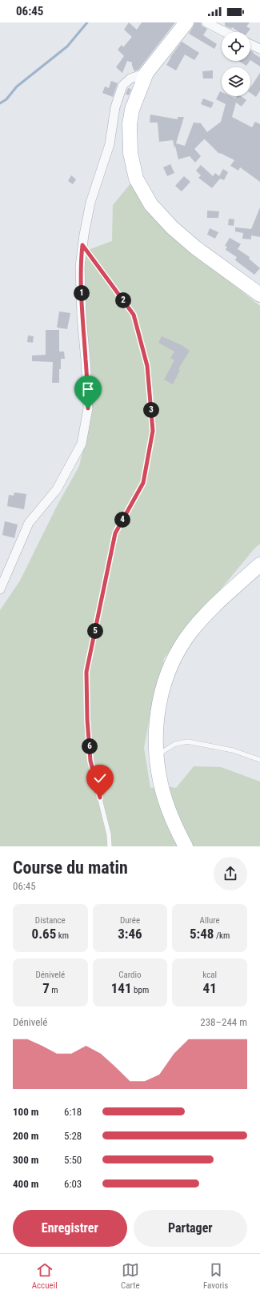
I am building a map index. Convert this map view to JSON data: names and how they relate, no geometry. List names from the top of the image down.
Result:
{
  "page": {
    "status": "06:45",
    "pins": [
      "1",
      "2",
      "3",
      "4",
      "5",
      "6"
    ],
    "heading": ["Course du matin", "06:45"],
    "stats": [
      ["Distance", "0.65 km"],
      ["Durée", "3:46"],
      ["Allure", "5:48 /km"],
      ["Dénivelé", "7 m"],
      ["Cardio", "141 bpm"],
      ["kcal", "41"]
    ],
    "chart": ["Dénivelé", "238–244 m"],
    "list": [
      {
        "name": "100 m",
        "note": "6:18"
      },
      {
        "name": "200 m",
        "note": "5:28"
      },
      {
        "name": "300 m",
        "note": "5:50"
      },
      {
        "name": "400 m",
        "note": "6:03"
      }
    ],
    "buttons": ["Enregistrer", "Partager"],
    "tabs": ["Accueil", "Carte", "Favoris"]
  }
}
